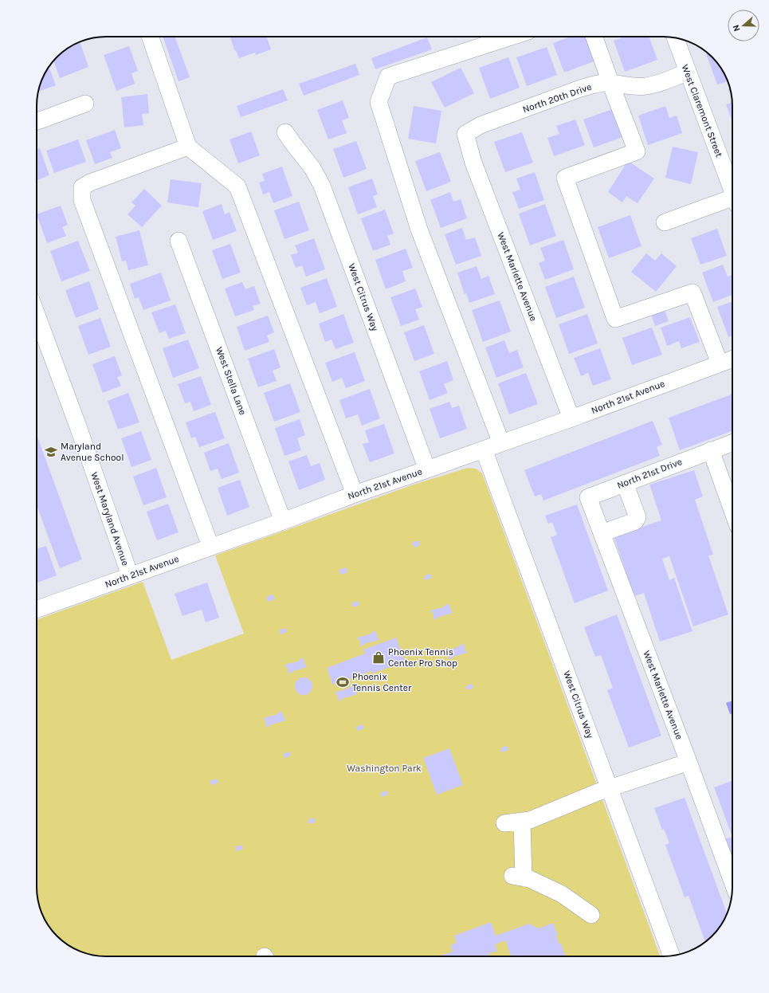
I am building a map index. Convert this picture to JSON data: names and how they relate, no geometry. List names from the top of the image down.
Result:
{
  "streets": {
    "street": [
      "North 20th Drive",
      "West Claremont Street",
      "West Marlette Avenue",
      "West Citrus Way",
      "West Stella Lane",
      "North 21st Avenue",
      "North 21st Drive",
      "West Maryland Avenue"
    ]
  },
  "crossings": [
    ["North 20th Drive", "West Claremont Street"],
    ["North 20th Drive", "West Marlette Avenue"],
    ["West Marlette Avenue", "North 21st Avenue"],
    ["West Marlette Avenue", "North 21st Drive"],
    ["West Citrus Way", "North 21st Avenue"],
    ["West Stella Lane", "North 21st Avenue"],
    ["North 21st Avenue", "West Maryland Avenue"]
  ],
  "parks": ["Washington Park"],
  "places": {
    "school or university": ["Maryland Avenue School"],
    "shop": ["Phoenix Tennis Center Pro Shop"],
    "sports": ["Phoenix Tennis Center"]
  },
  "north": "left"
}
